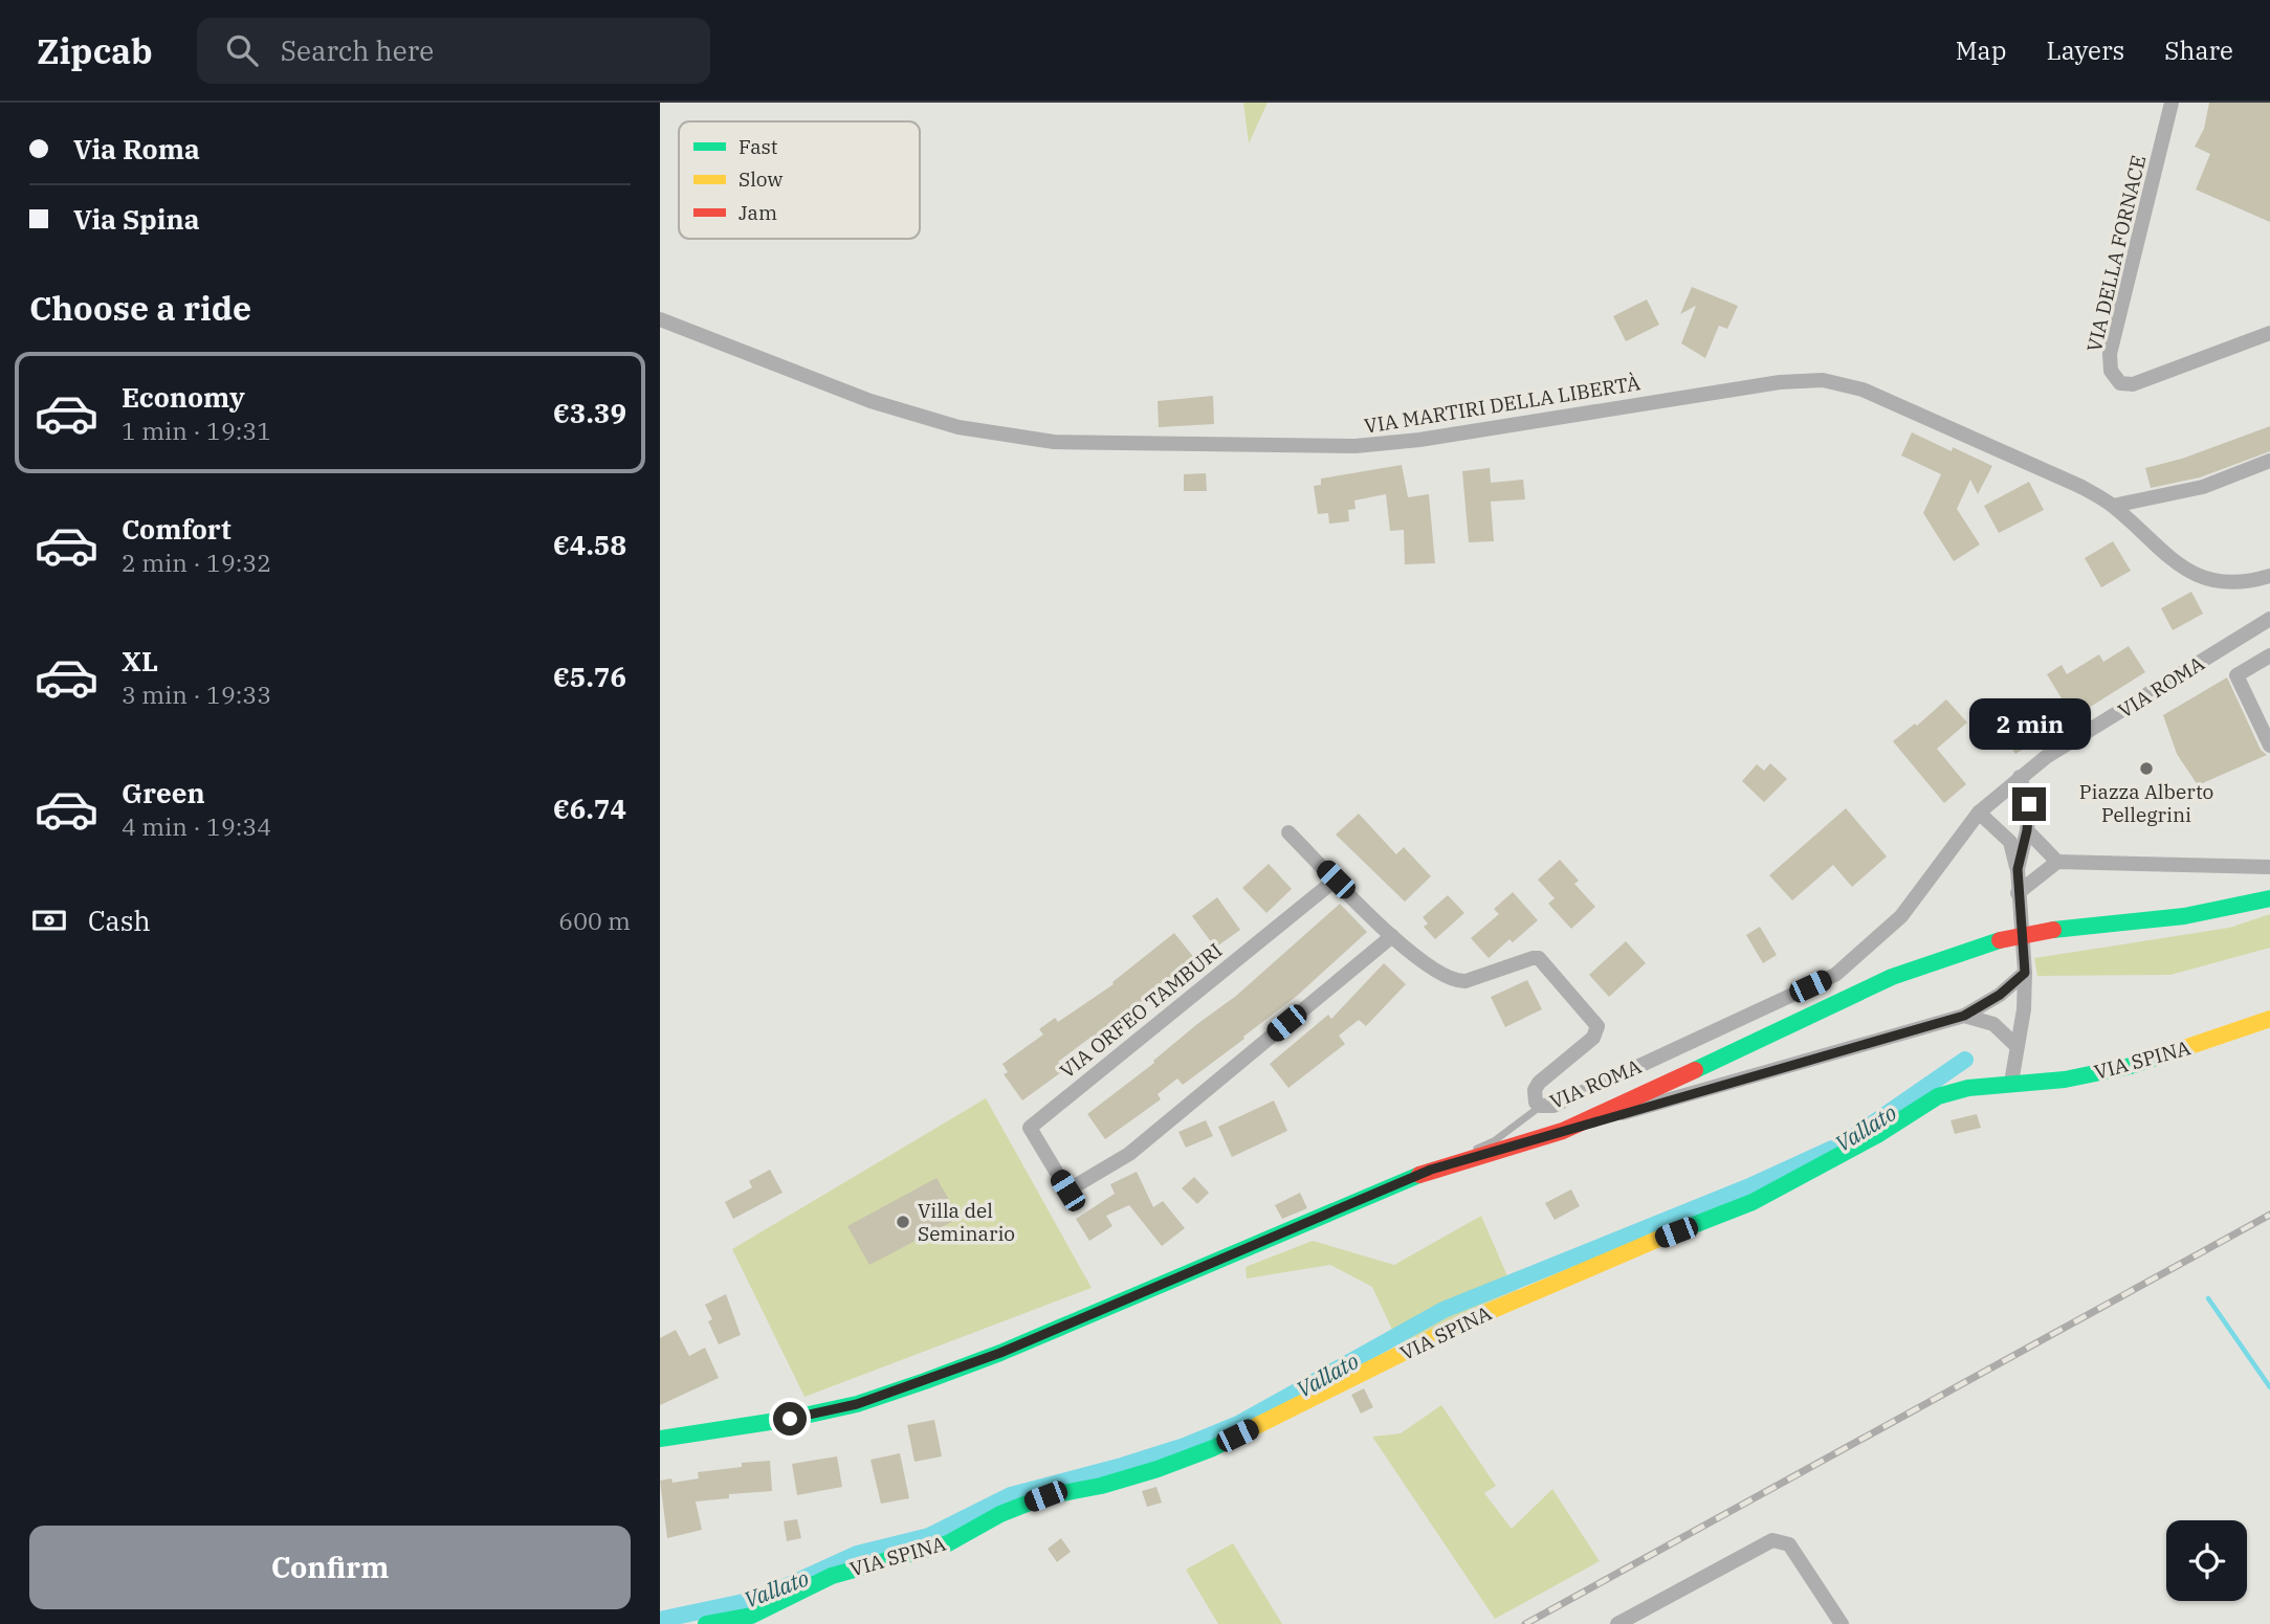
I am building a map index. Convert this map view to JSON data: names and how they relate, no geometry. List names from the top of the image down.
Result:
{
  "streets": {
    "main road": ["VIA ROMA", "VIA SPINA"],
    "street": ["VIA DELLA FORNACE", "VIA MARTIRI DELLA LIBERTÀ", "VIA ORFEO TAMBURI"]
  },
  "water": ["Vallato"],
  "places": ["Piazza Alberto Pellegrini", "Villa del Seminario"],
  "legend": ["Fast", "Slow", "Jam"],
  "page": {
    "header": "Zipcab",
    "search": "Search here",
    "nav": ["Map", "Layers", "Share"],
    "banner": ["Via Roma", "Via Spina"],
    "heading": "Choose a ride",
    "list": [
      {
        "name": "Economy",
        "note": "1 min · 19:31",
        "value": "€3.39"
      },
      {
        "name": "Comfort",
        "note": "2 min · 19:32",
        "value": "€4.58"
      },
      {
        "name": "XL",
        "note": "3 min · 19:33",
        "value": "€5.76"
      },
      {
        "name": "Green",
        "note": "4 min · 19:34",
        "value": "€6.74"
      }
    ],
    "bubble": "2 min",
    "pay": ["Cash", "600 m"],
    "buttons": "Confirm"
  }
}
